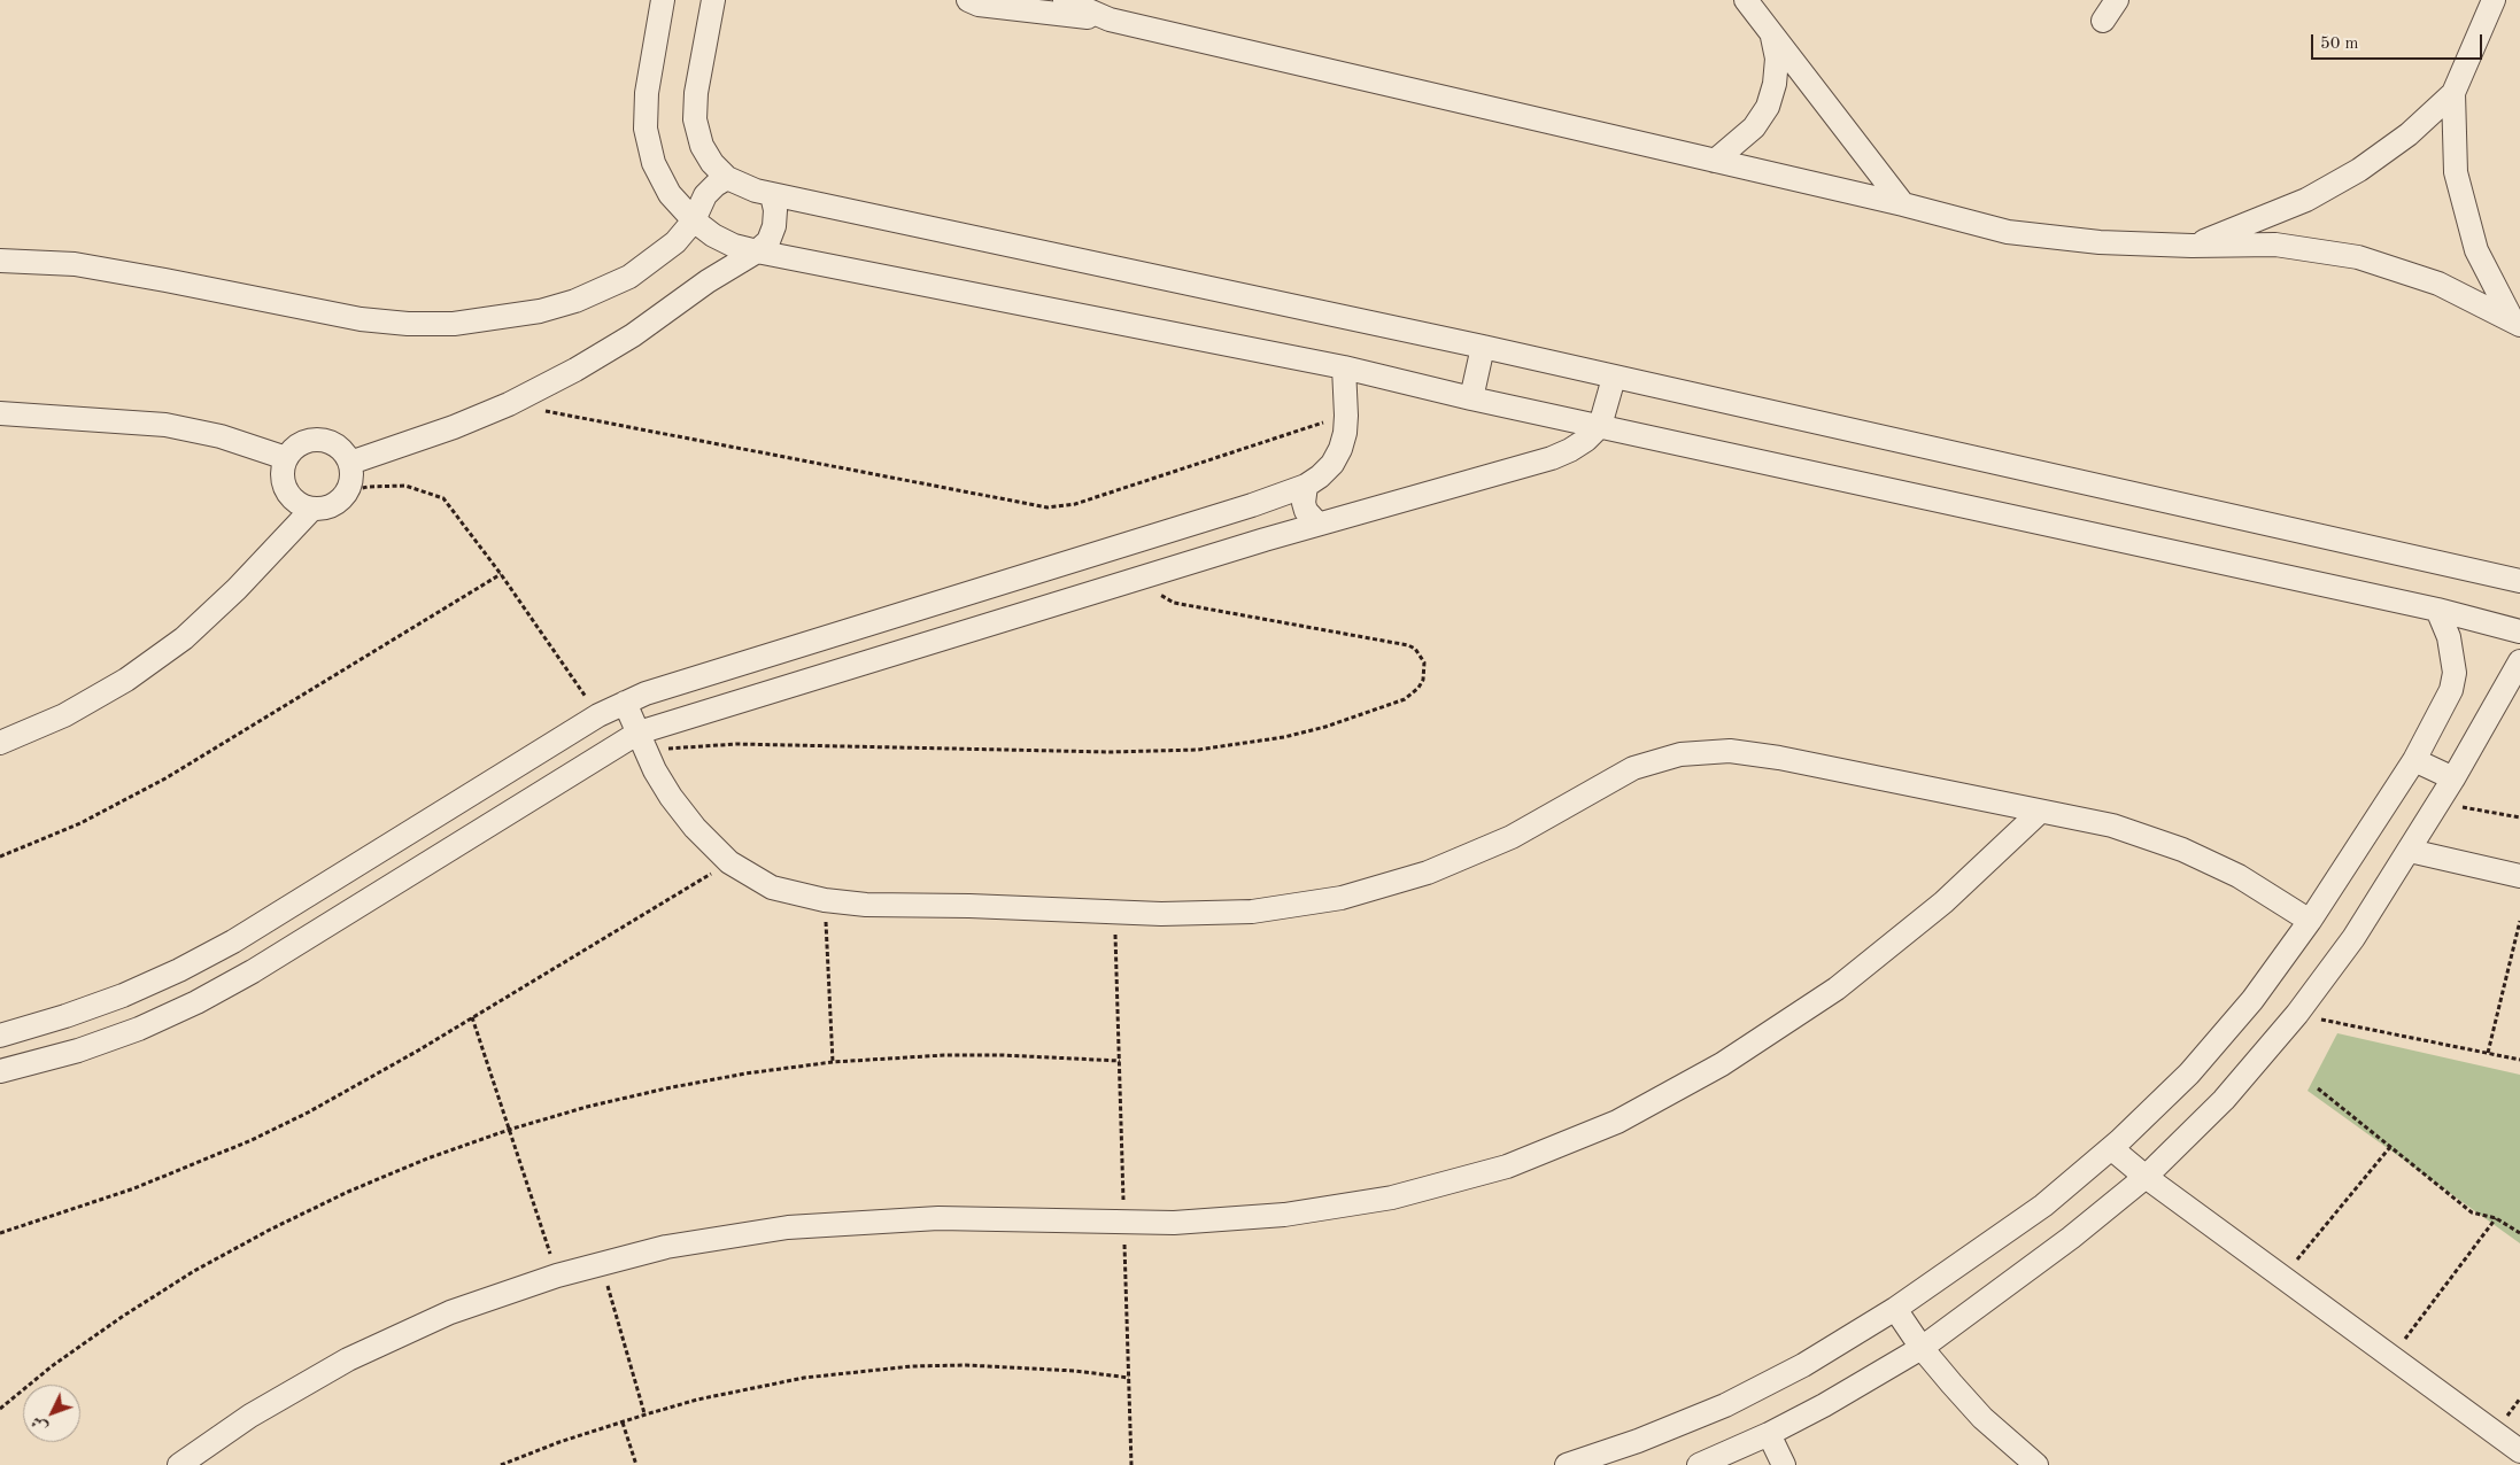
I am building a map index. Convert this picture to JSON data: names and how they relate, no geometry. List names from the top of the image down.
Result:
{
  "scale_bar": "50 m",
  "north": "bottom left"
}
